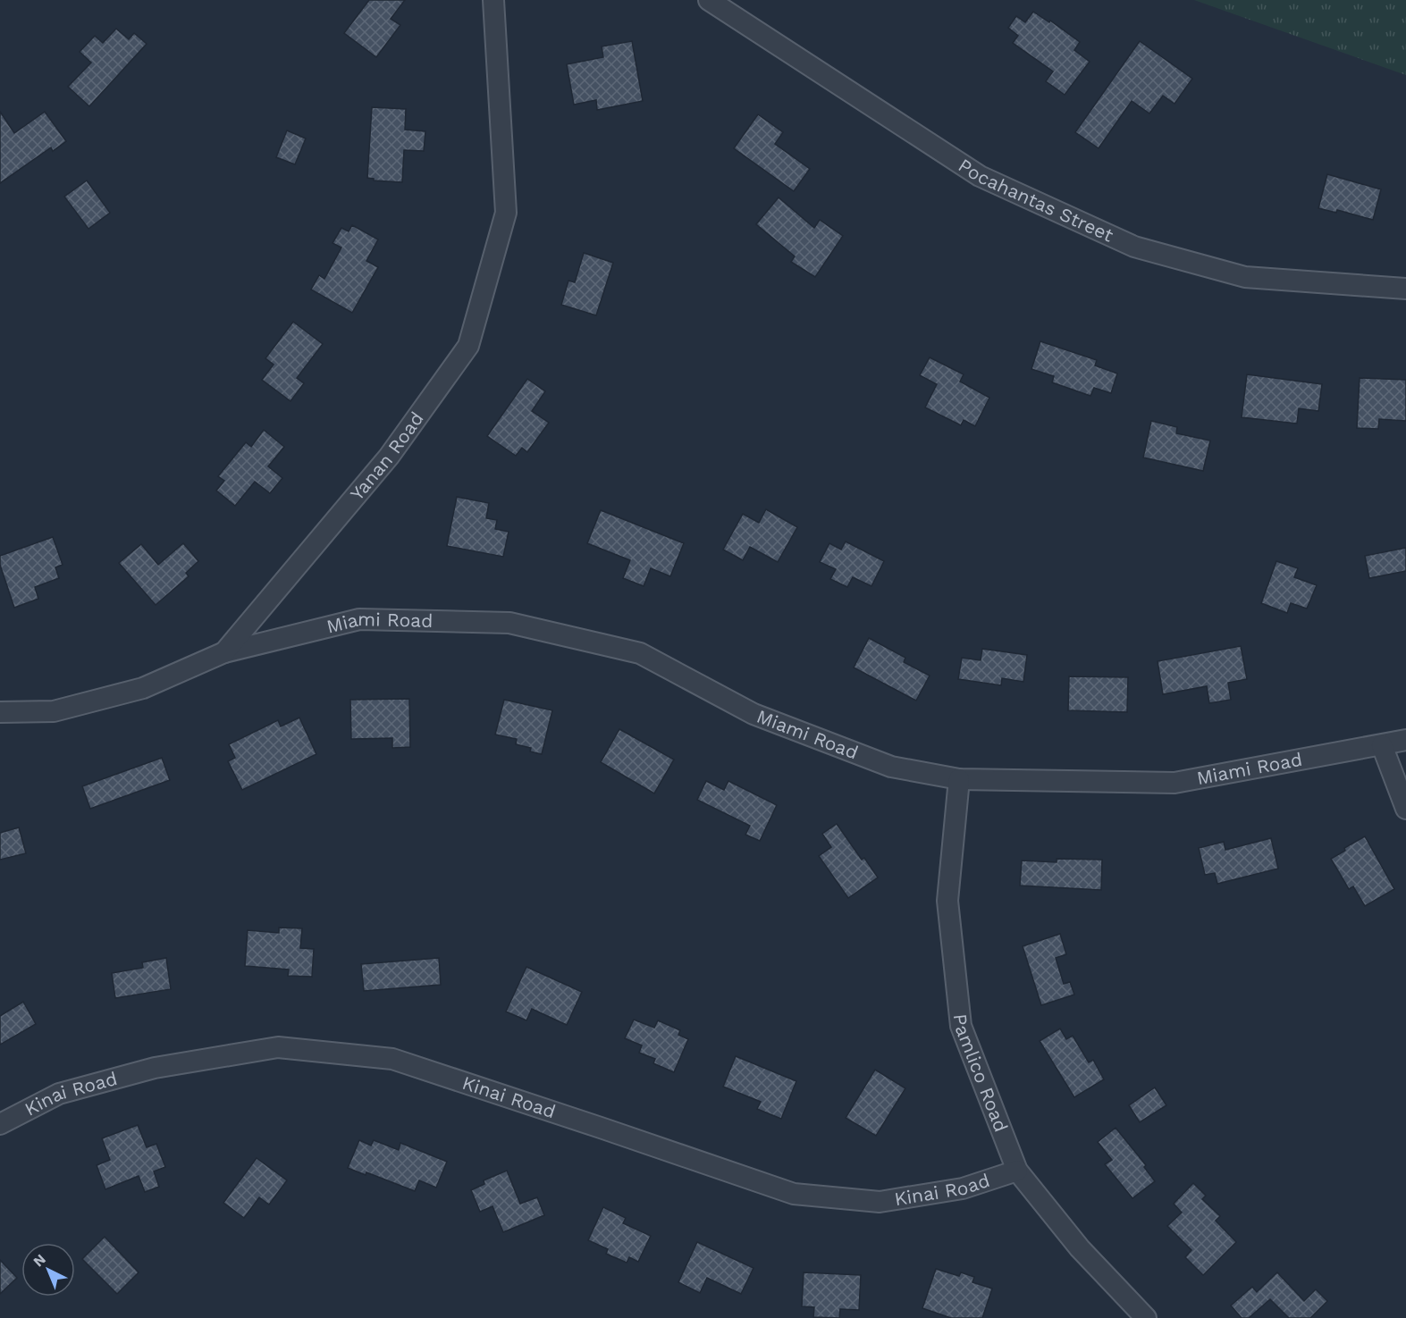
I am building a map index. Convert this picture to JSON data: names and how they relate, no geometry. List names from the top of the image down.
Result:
{
  "streets": {
    "street": [
      "Pocahantas Street",
      "Yanan Road",
      "Miami Road",
      "Pamlico Road",
      "Kinai Road"
    ]
  },
  "crossings": [
    ["Yanan Road", "Miami Road"],
    ["Miami Road", "Pamlico Road"],
    ["Pamlico Road", "Kinai Road"]
  ],
  "north": "top left"
}
